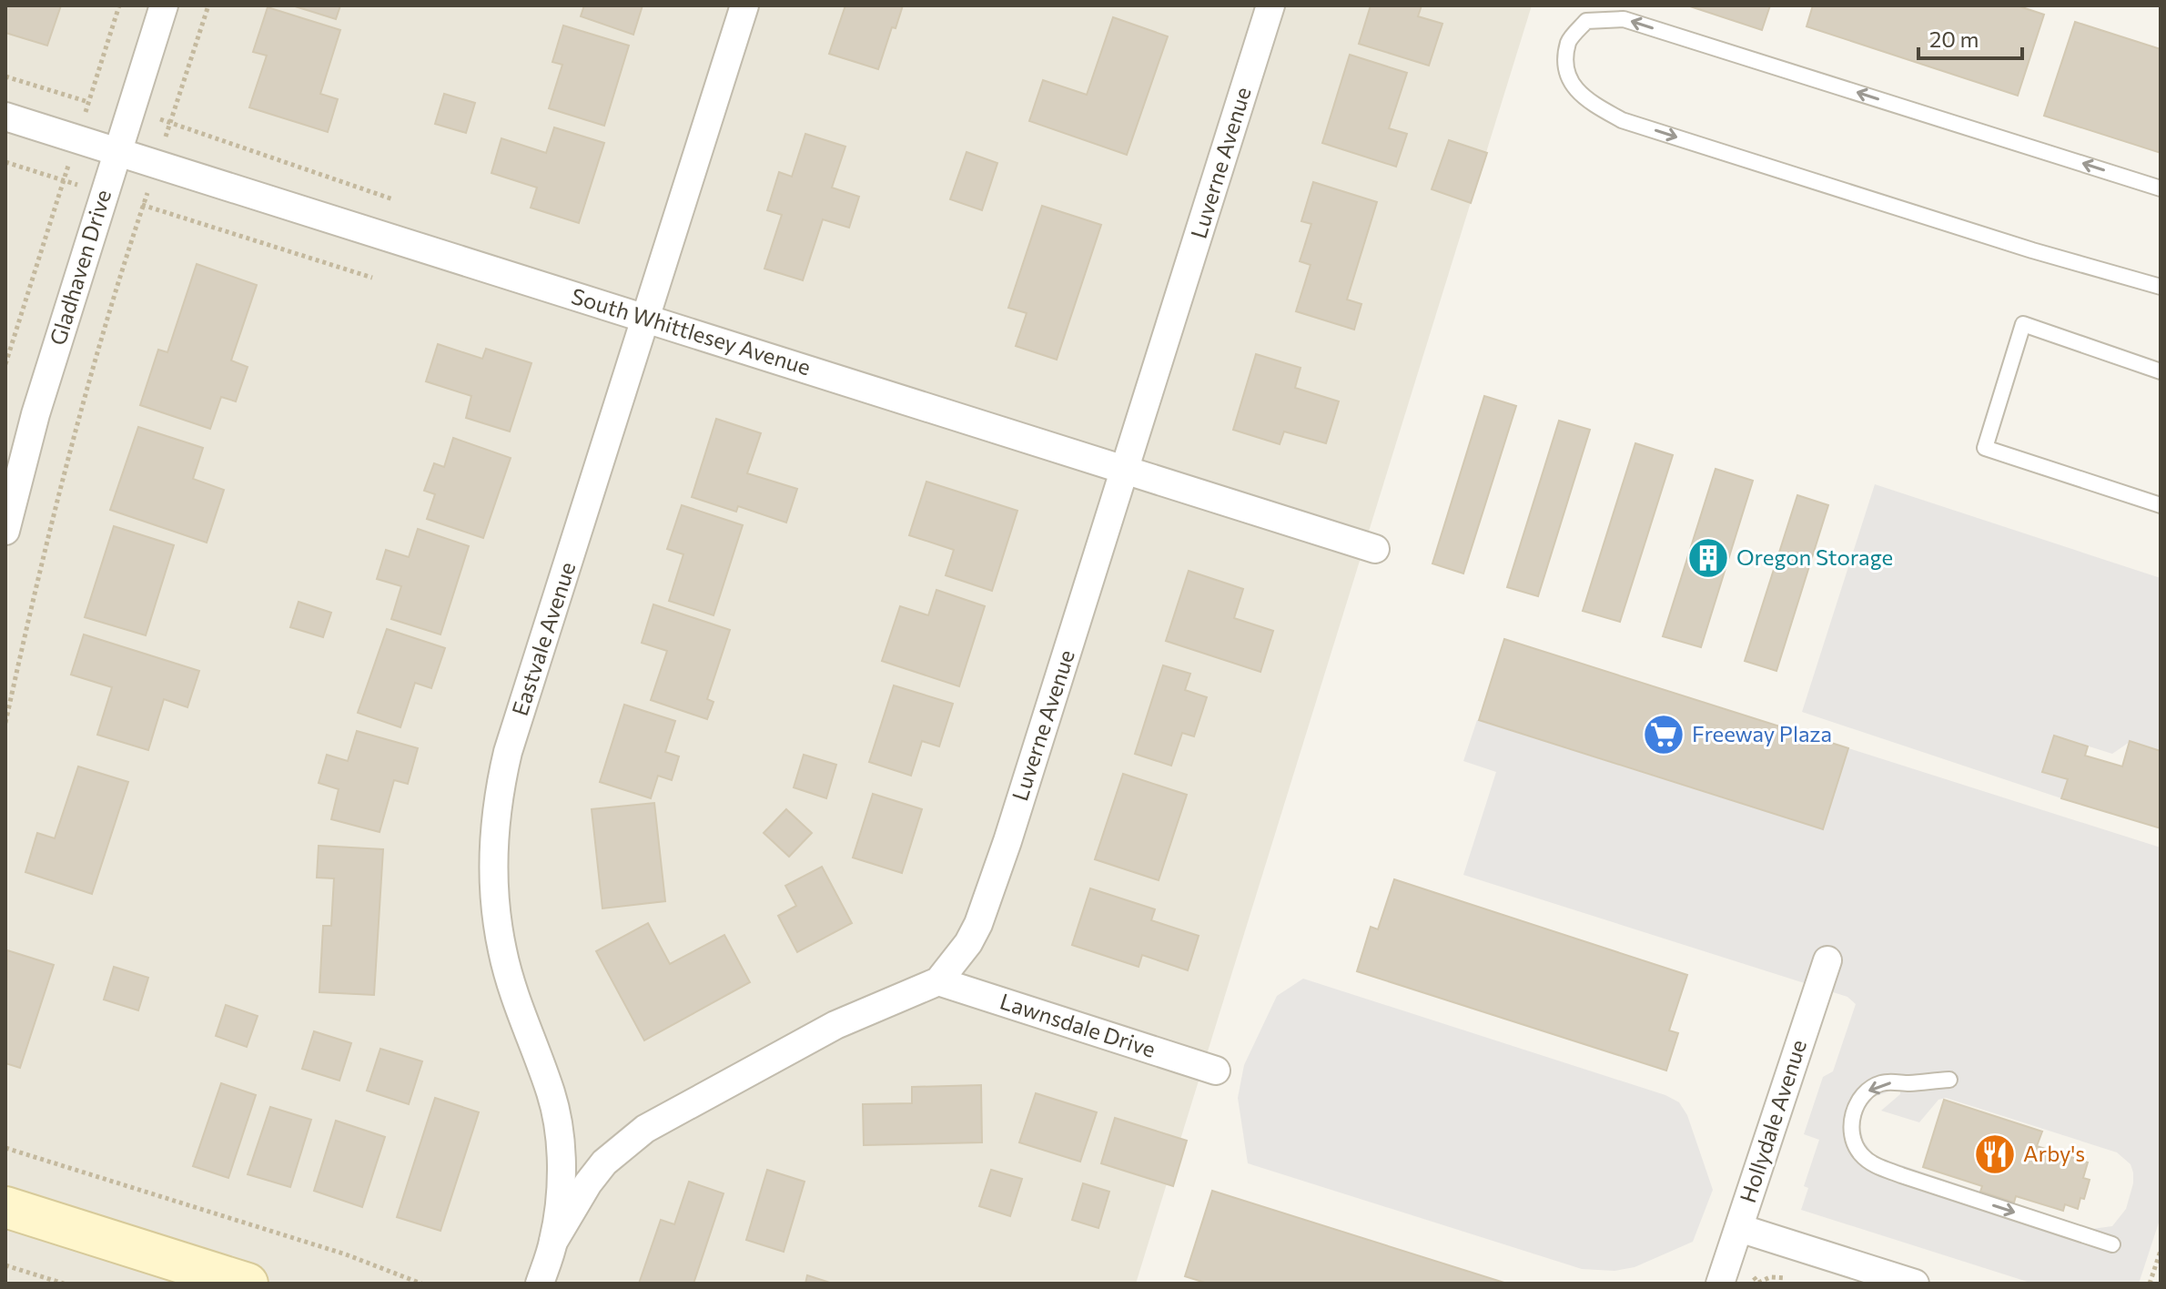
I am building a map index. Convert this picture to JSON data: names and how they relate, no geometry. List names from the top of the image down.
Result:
{
  "streets": {
    "street": [
      "Luverne Avenue",
      "Gladhaven Drive",
      "South Whittlesey Avenue",
      "Eastvale Avenue",
      "Lawnsdale Drive",
      "Hollydale Avenue"
    ]
  },
  "crossings": [
    ["Luverne Avenue", "South Whittlesey Avenue"],
    ["Luverne Avenue", "Eastvale Avenue"],
    ["Luverne Avenue", "Lawnsdale Drive"],
    ["Gladhaven Drive", "South Whittlesey Avenue"],
    ["South Whittlesey Avenue", "Eastvale Avenue"]
  ],
  "places": {
    "building": ["Oregon Storage"],
    "supermarket": ["Freeway Plaza"],
    "restaurant": ["Arby's"]
  },
  "scale_bar": "20 m"
}
